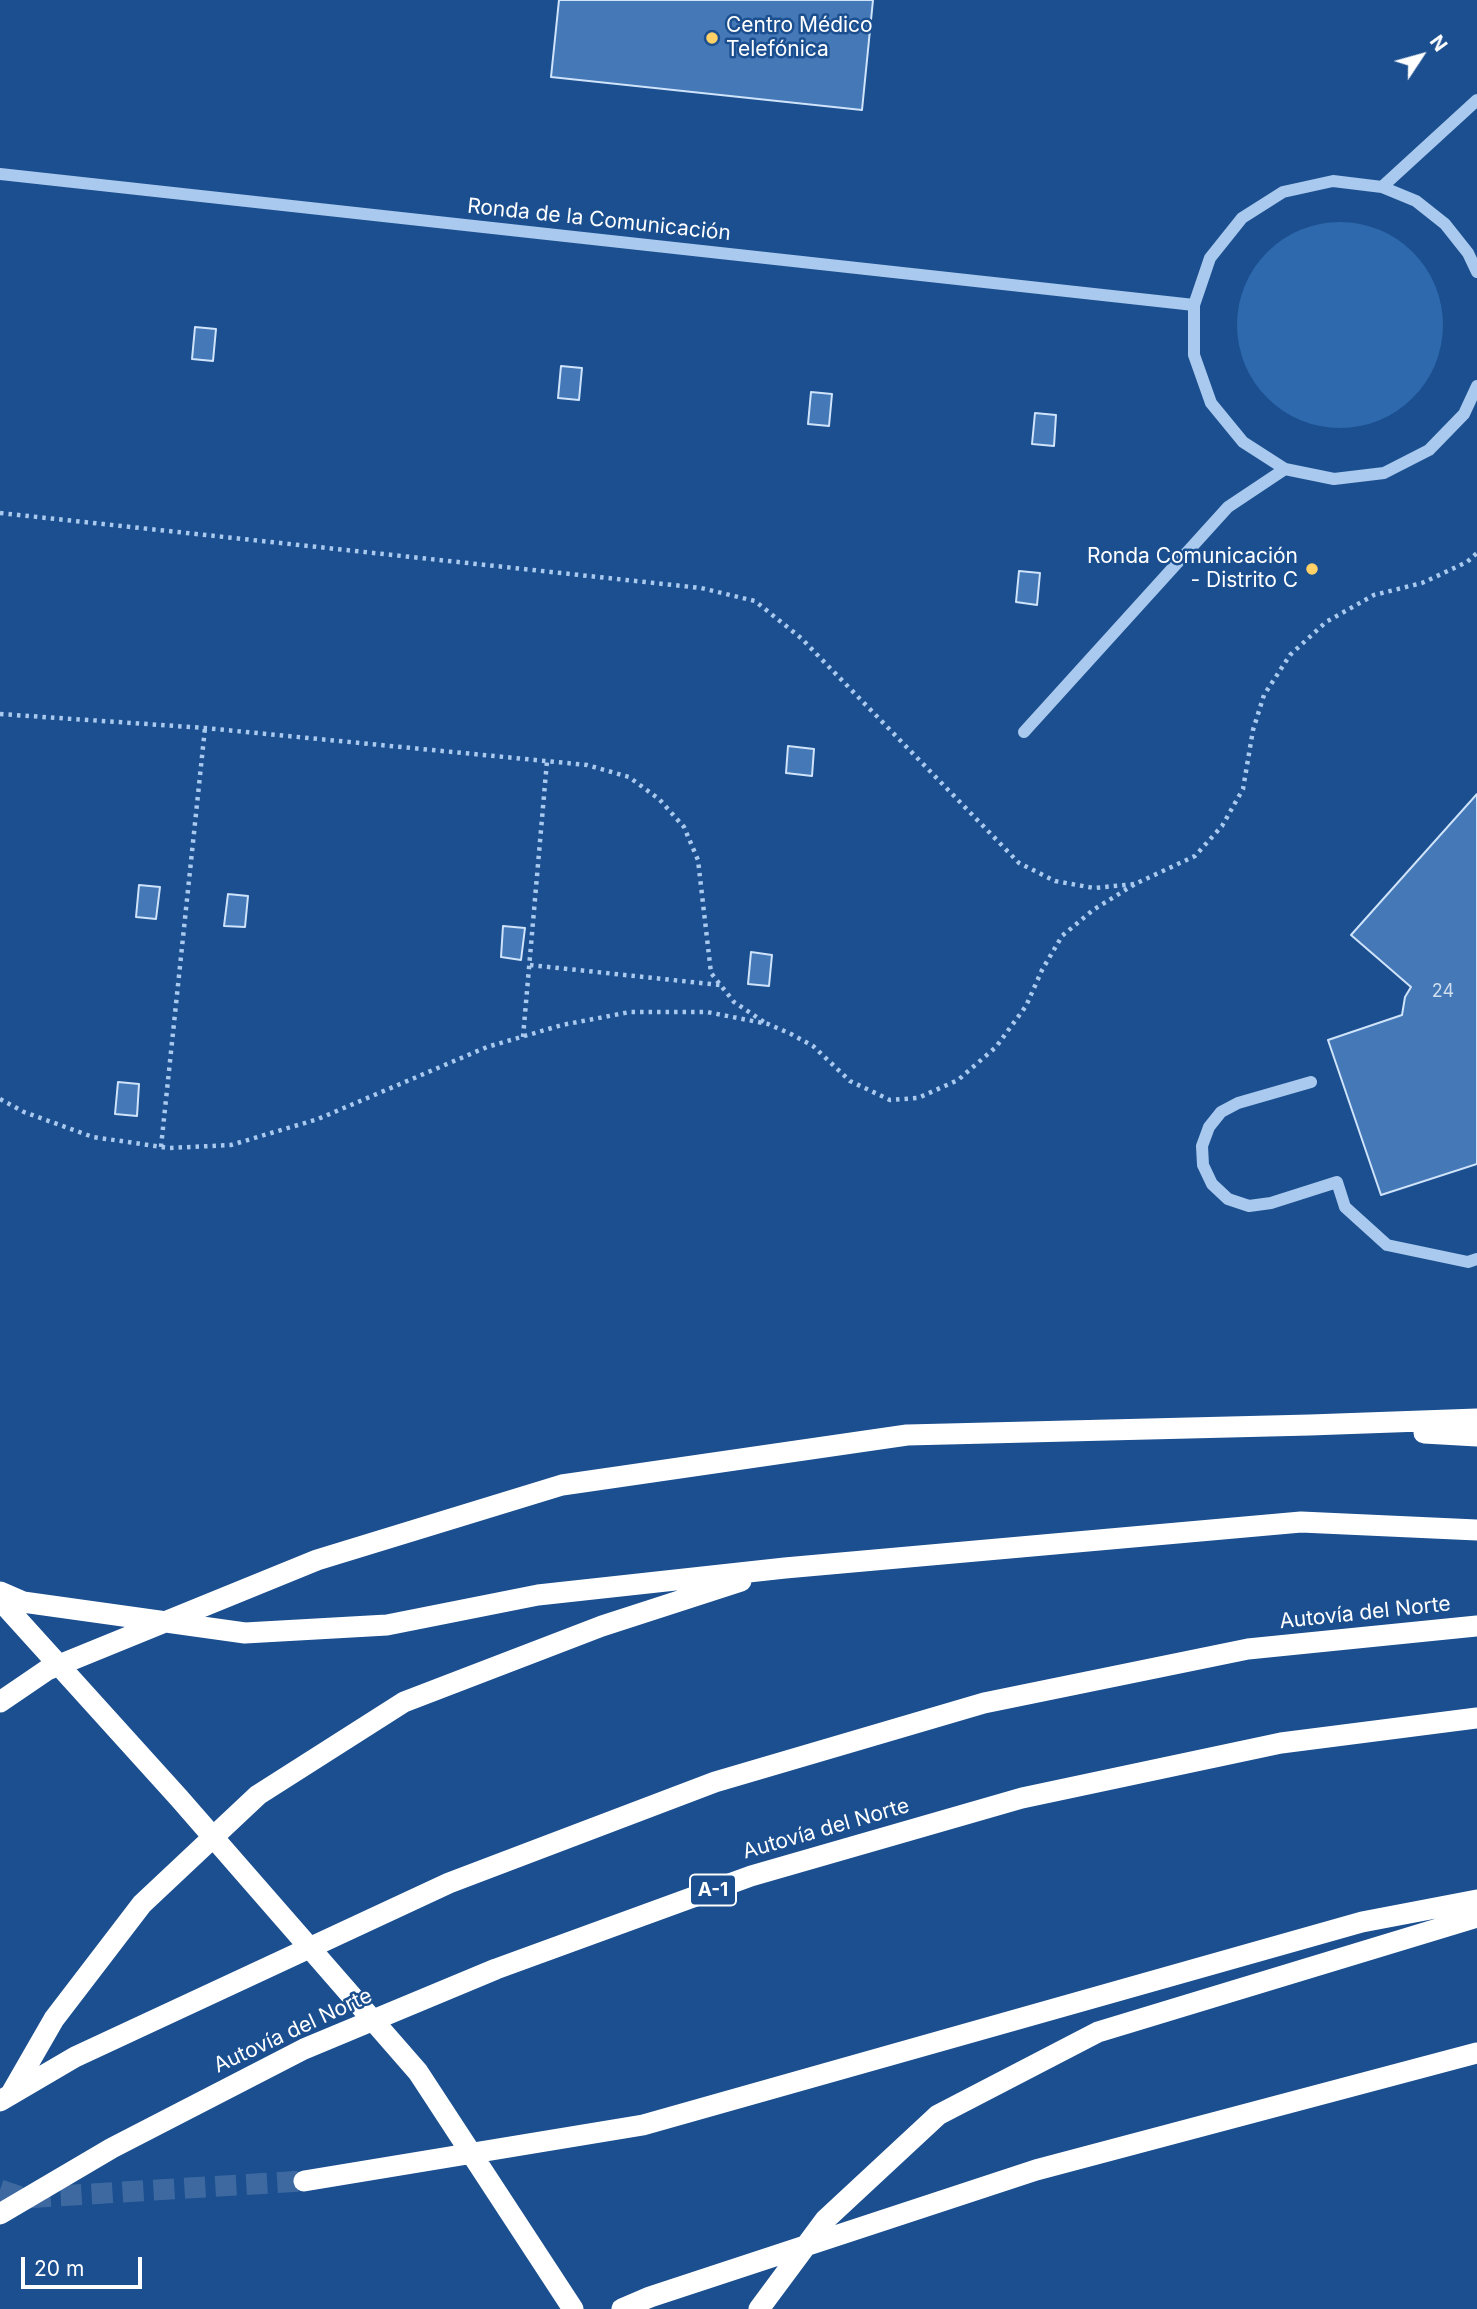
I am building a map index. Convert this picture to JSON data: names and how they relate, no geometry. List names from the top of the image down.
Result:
{
  "streets": {
    "highway": ["Autovía del Norte", "A-1"],
    "street": ["Ronda de la Comunicación"]
  },
  "places": ["Centro Médico Telefónica", "Ronda Comunicación - Distrito C"],
  "house_numbers": ["24"],
  "scale_bar": "20 m",
  "north": "top right"
}
